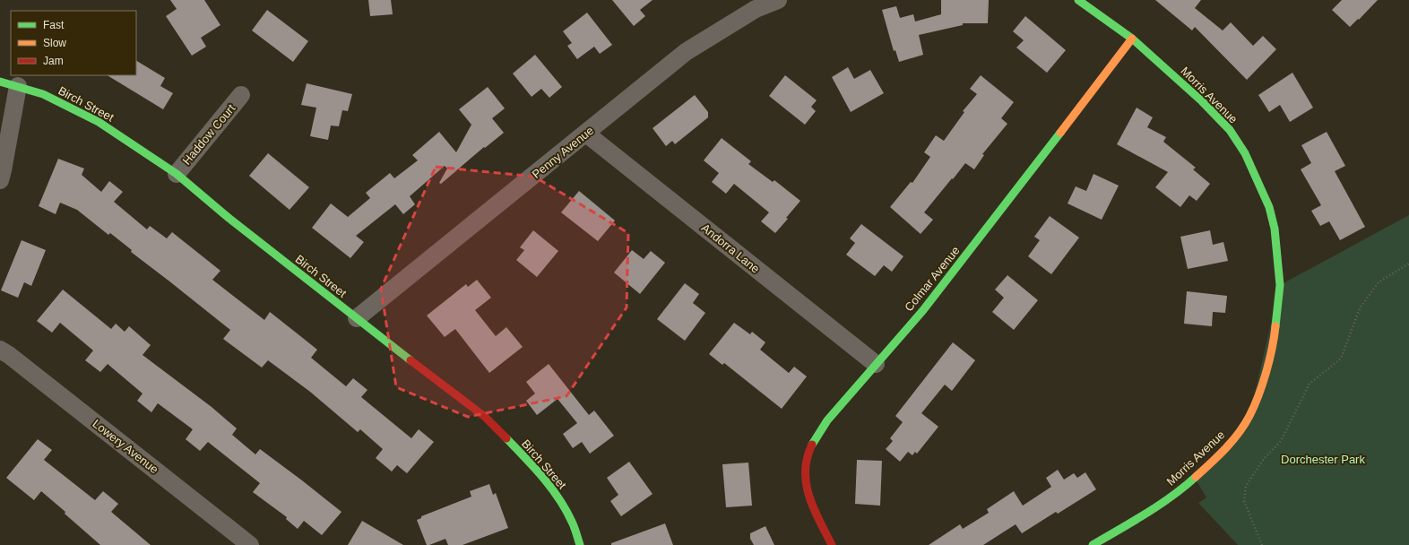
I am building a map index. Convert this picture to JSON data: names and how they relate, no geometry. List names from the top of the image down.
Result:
{
  "streets": {
    "street": [
      "Morris Avenue",
      "Birch Street",
      "Haddow Court",
      "Penny Avenue",
      "Andorra Lane",
      "Colmar Avenue",
      "Lowery Avenue"
    ]
  },
  "crossings": [
    ["Morris Avenue", "Colmar Avenue"],
    ["Birch Street", "Haddow Court"],
    ["Birch Street", "Penny Avenue"],
    ["Penny Avenue", "Andorra Lane"],
    ["Andorra Lane", "Colmar Avenue"]
  ],
  "parks": ["Dorchester Park"],
  "legend": ["Fast", "Slow", "Jam"]
}
